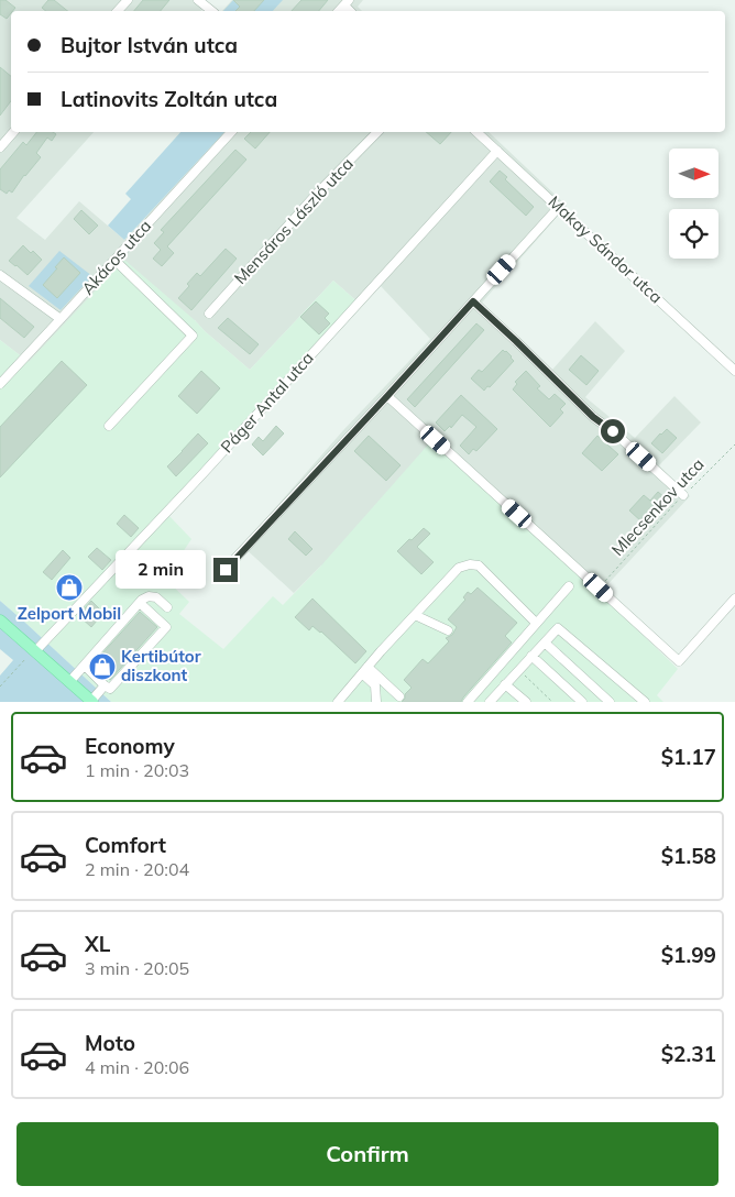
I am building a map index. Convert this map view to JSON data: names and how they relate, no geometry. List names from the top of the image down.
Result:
{
  "streets": {
    "street": [
      "Mensáros László utca",
      "Makay Sándor utca",
      "Akácos utca",
      "Páger Antal utca"
    ],
    "path": ["Mlecsenkov utca"]
  },
  "crossings": [
    ["Makay Sándor utca", "Páger Antal utca"]
  ],
  "places": {
    "shop": ["Zelport Mobil", "Kertibútor diszkont"]
  },
  "north": "right",
  "page": {
    "banner": ["Bujtor István utca", "Latinovits Zoltán utca"],
    "bubble": "2 min",
    "list": [
      {
        "name": "Economy",
        "note": "1 min · 20:03",
        "value": "$1.17"
      },
      {
        "name": "Comfort",
        "note": "2 min · 20:04",
        "value": "$1.58"
      },
      {
        "name": "XL",
        "note": "3 min · 20:05",
        "value": "$1.99"
      },
      {
        "name": "Moto",
        "note": "4 min · 20:06",
        "value": "$2.31"
      }
    ],
    "buttons": "Confirm"
  }
}
